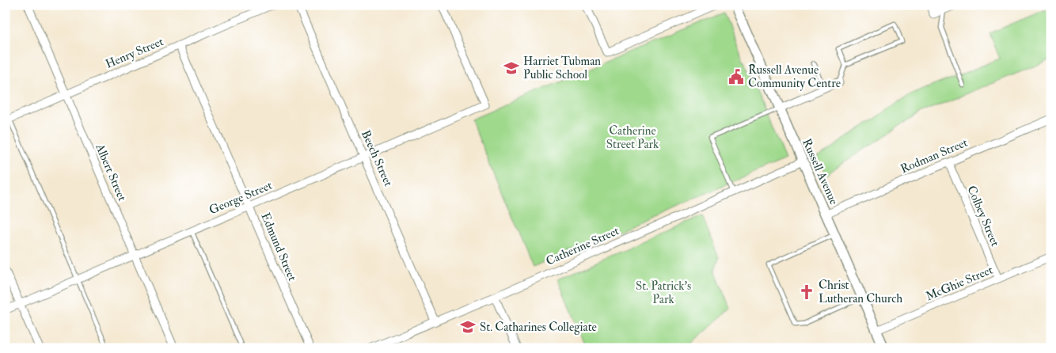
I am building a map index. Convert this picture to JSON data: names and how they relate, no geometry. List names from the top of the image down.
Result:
{
  "streets": {
    "street": [
      "Henry Street",
      "Rodman Street",
      "Beech Street",
      "Russell Avenue",
      "Albert Street",
      "George Street",
      "Colbey Street",
      "Catherine Street",
      "Edmund Street",
      "McGhie Street"
    ]
  },
  "crossings": [
    ["Henry Street", "Albert Street"],
    ["Henry Street", "Edmund Street"],
    ["Rodman Street", "Russell Avenue"],
    ["Rodman Street", "Colbey Street"],
    ["Beech Street", "George Street"],
    ["Beech Street", "Catherine Street"],
    ["Russell Avenue", "Catherine Street"],
    ["Russell Avenue", "McGhie Street"],
    ["Albert Street", "George Street"],
    ["George Street", "Edmund Street"],
    ["Colbey Street", "McGhie Street"]
  ],
  "parks": ["Catherine Street Park", "St. Patrick's Park"],
  "places": {
    "school or university": ["Harriet Tubman Public School", "St. Catharines Collegiate"],
    "public building": ["Russell Avenue Community Centre"],
    "church": ["Christ Lutheran Church"]
  }
}
